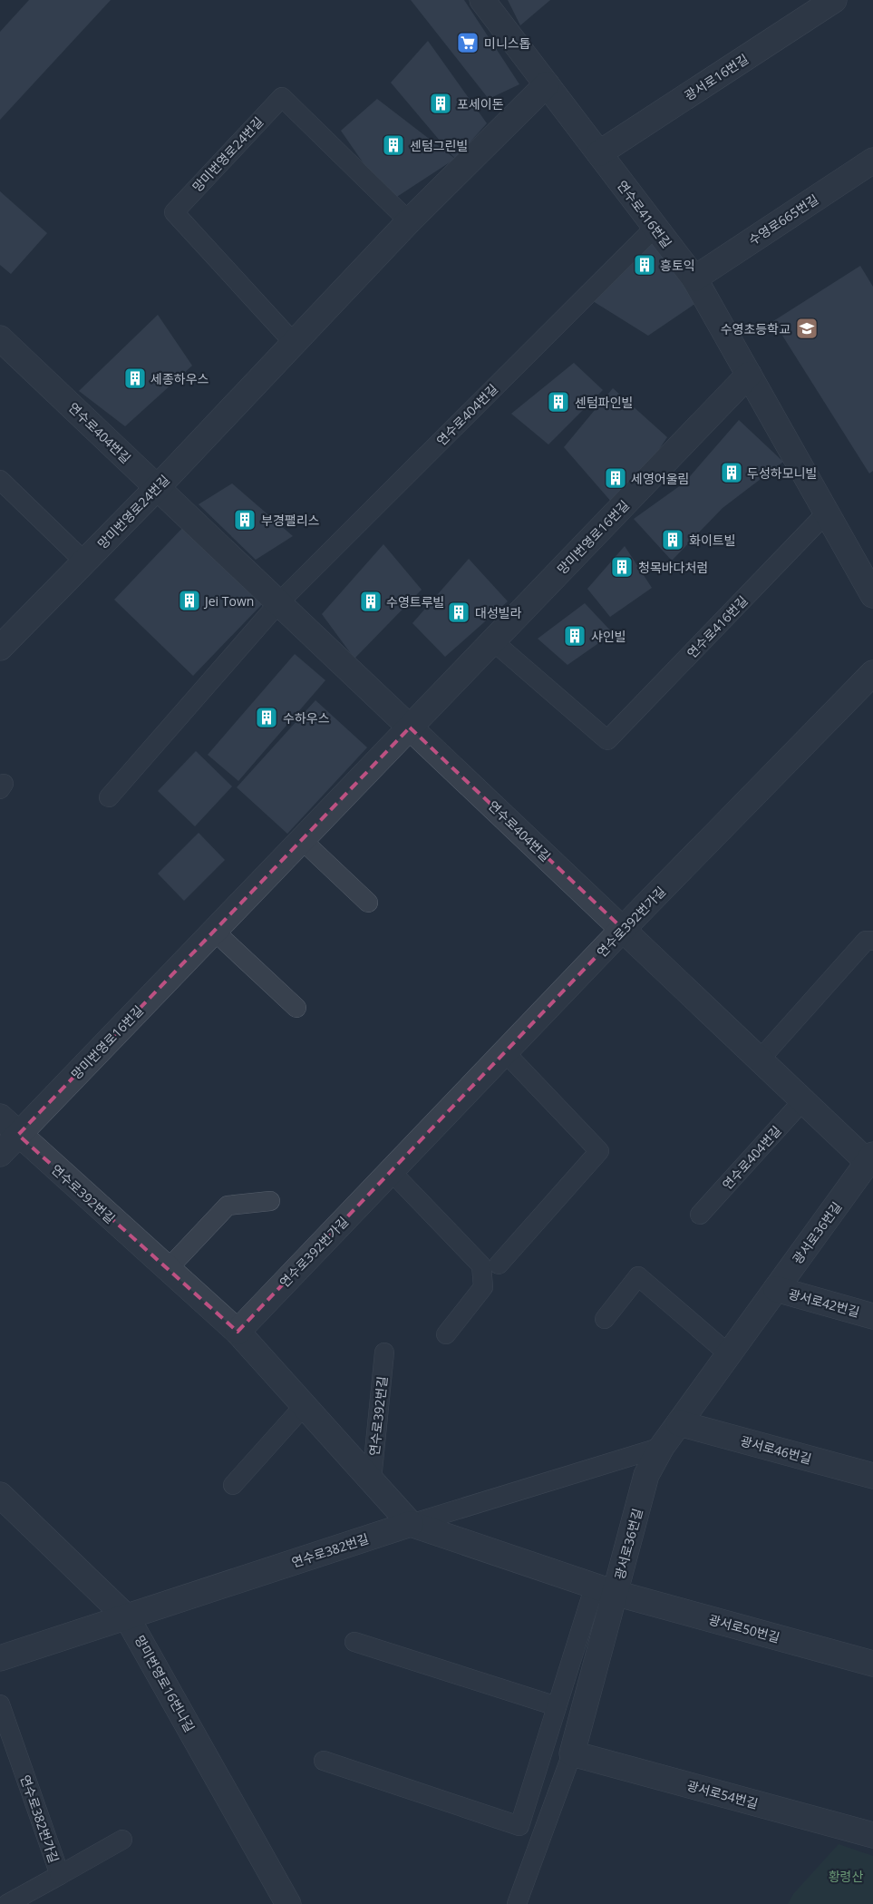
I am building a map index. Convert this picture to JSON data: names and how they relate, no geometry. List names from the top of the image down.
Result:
{
  "streets": {
    "street": [
      "광서로16번길",
      "망미번영로24번길",
      "연수로416번길",
      "수영로665번길",
      "연수로404번길",
      "망미번영로16번길",
      "연수로392번가길",
      "연수로392번길",
      "광서로36번길",
      "광서로42번길",
      "광서로46번길",
      "연수로382번길",
      "광서로50번길",
      "망미번영로16번나길",
      "광서로54번길"
    ],
    "lane": ["연수로382번가길"]
  },
  "crossings": [
    ["광서로16번길", "연수로416번길"],
    ["망미번영로24번길", "연수로416번길"],
    ["망미번영로24번길", "연수로404번길"],
    ["연수로416번길", "수영로665번길"],
    ["연수로416번길", "연수로404번길"],
    ["연수로416번길", "망미번영로16번길"],
    ["연수로404번길", "망미번영로16번길"],
    ["연수로404번길", "연수로392번가길"],
    ["연수로404번길", "광서로36번길"],
    ["망미번영로16번길", "연수로392번길"],
    ["연수로392번가길", "연수로392번길"],
    ["연수로392번길", "연수로382번길"],
    ["연수로392번길", "광서로50번길"],
    ["광서로36번길", "광서로42번길"],
    ["광서로36번길", "광서로46번길"],
    ["광서로36번길", "연수로382번길"],
    ["광서로36번길", "광서로50번길"],
    ["광서로36번길", "광서로54번길"],
    ["연수로382번길", "광서로50번길"],
    ["연수로382번길", "망미번영로16번나길"]
  ],
  "parks": ["황령산"],
  "places": {
    "supermarket": ["미니스톱"],
    "building": [
      "포세이돈",
      "센텀그린빌",
      "흥토익",
      "세종하우스",
      "센텀파인빌",
      "두성하모니빌",
      "세영어울림",
      "부경팰리스",
      "화이트빌",
      "청목바다처럼",
      "Jei Town",
      "수영트루빌",
      "대성빌라",
      "샤인빌",
      "수하우스"
    ],
    "school or university": ["수영초등학교"]
  }
}
